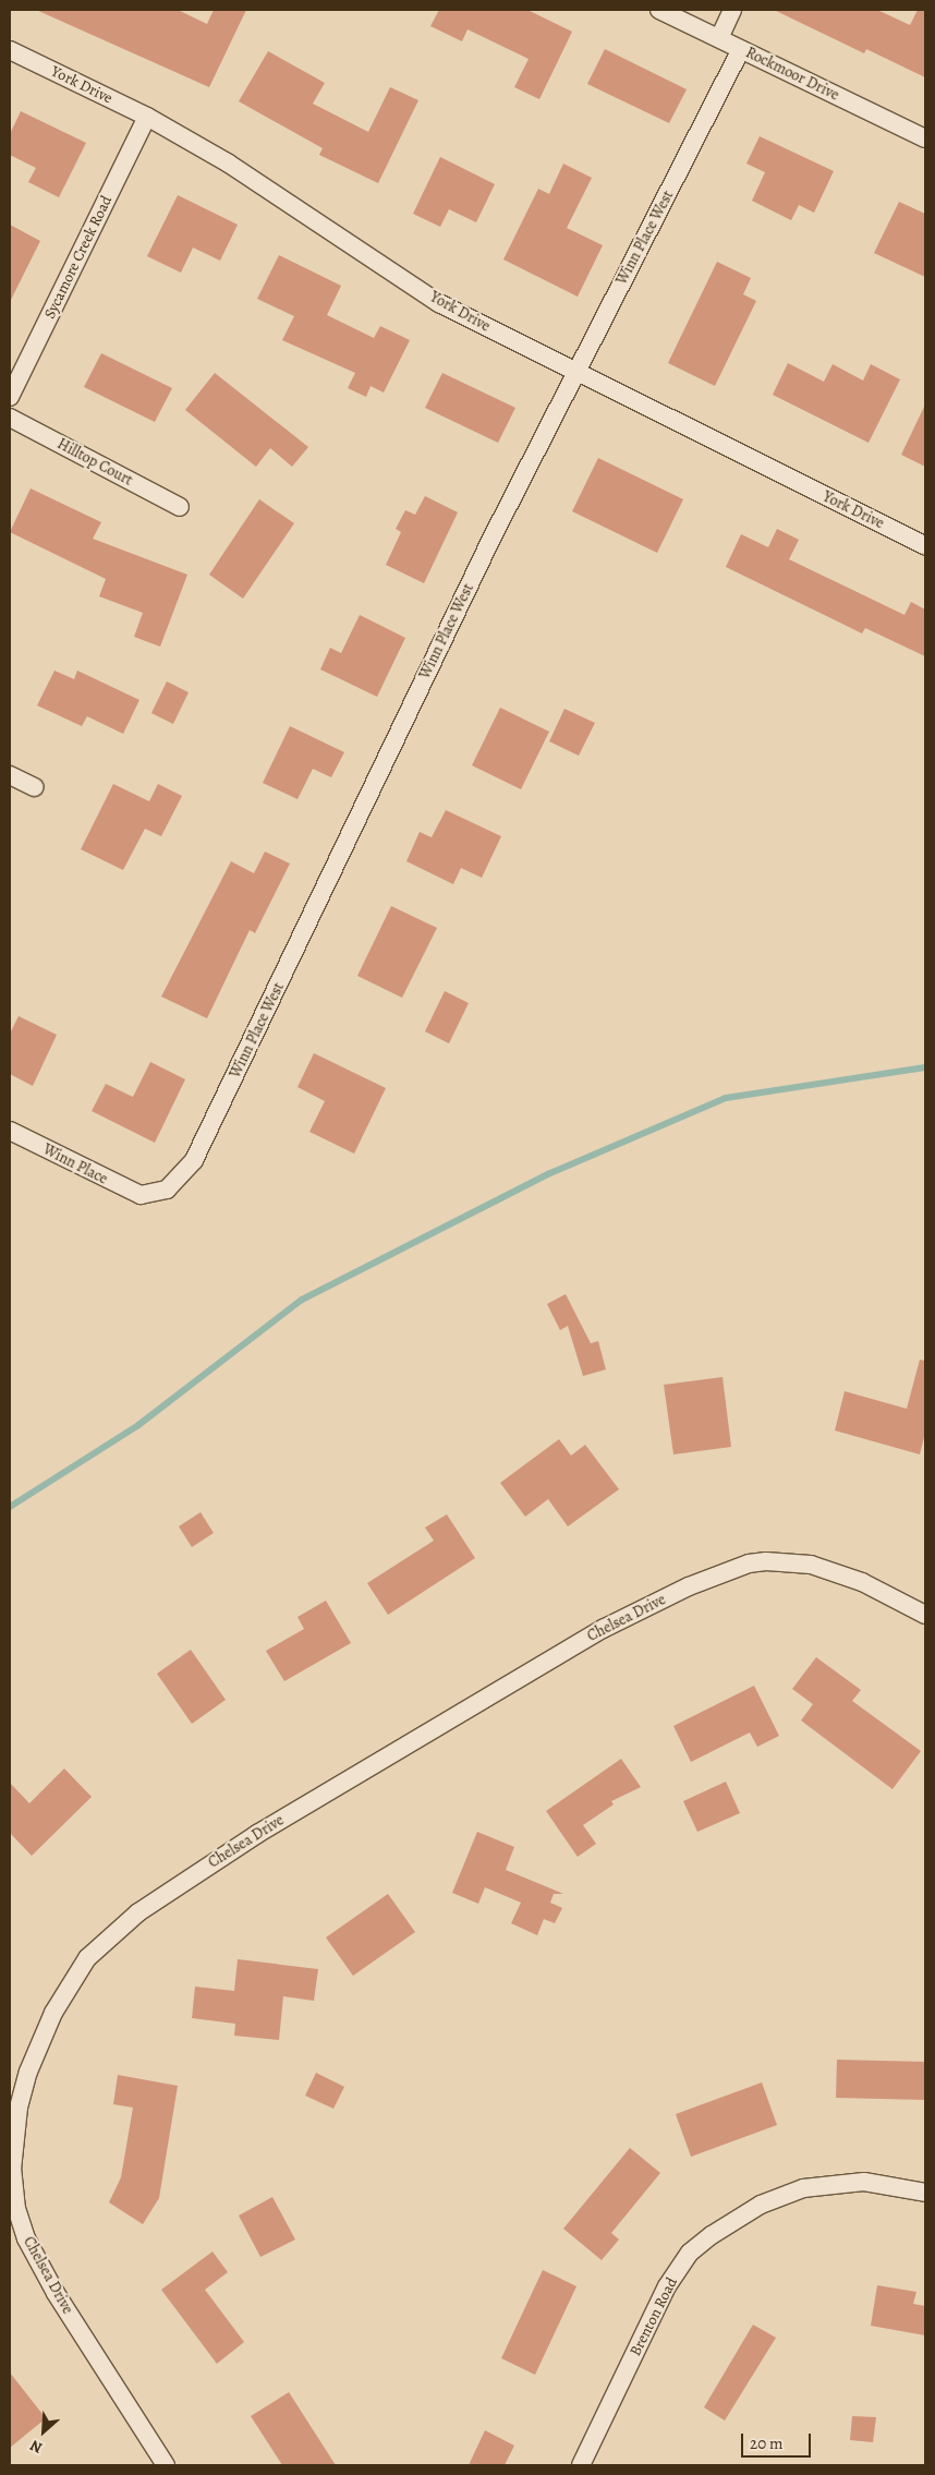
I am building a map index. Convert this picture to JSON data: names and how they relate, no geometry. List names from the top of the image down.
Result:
{
  "streets": {
    "street": [
      "Rockmoor Drive",
      "York Drive",
      "Winn Place West",
      "Sycamore Creek Road",
      "Hilltop Court",
      "Winn Place",
      "Chelsea Drive",
      "Brenton Road"
    ]
  },
  "crossings": [
    ["Rockmoor Drive", "Winn Place West"],
    ["York Drive", "Winn Place West"],
    ["York Drive", "Sycamore Creek Road"],
    ["Winn Place West", "Winn Place"]
  ],
  "scale_bar": "20 m",
  "north": "bottom left"
}
